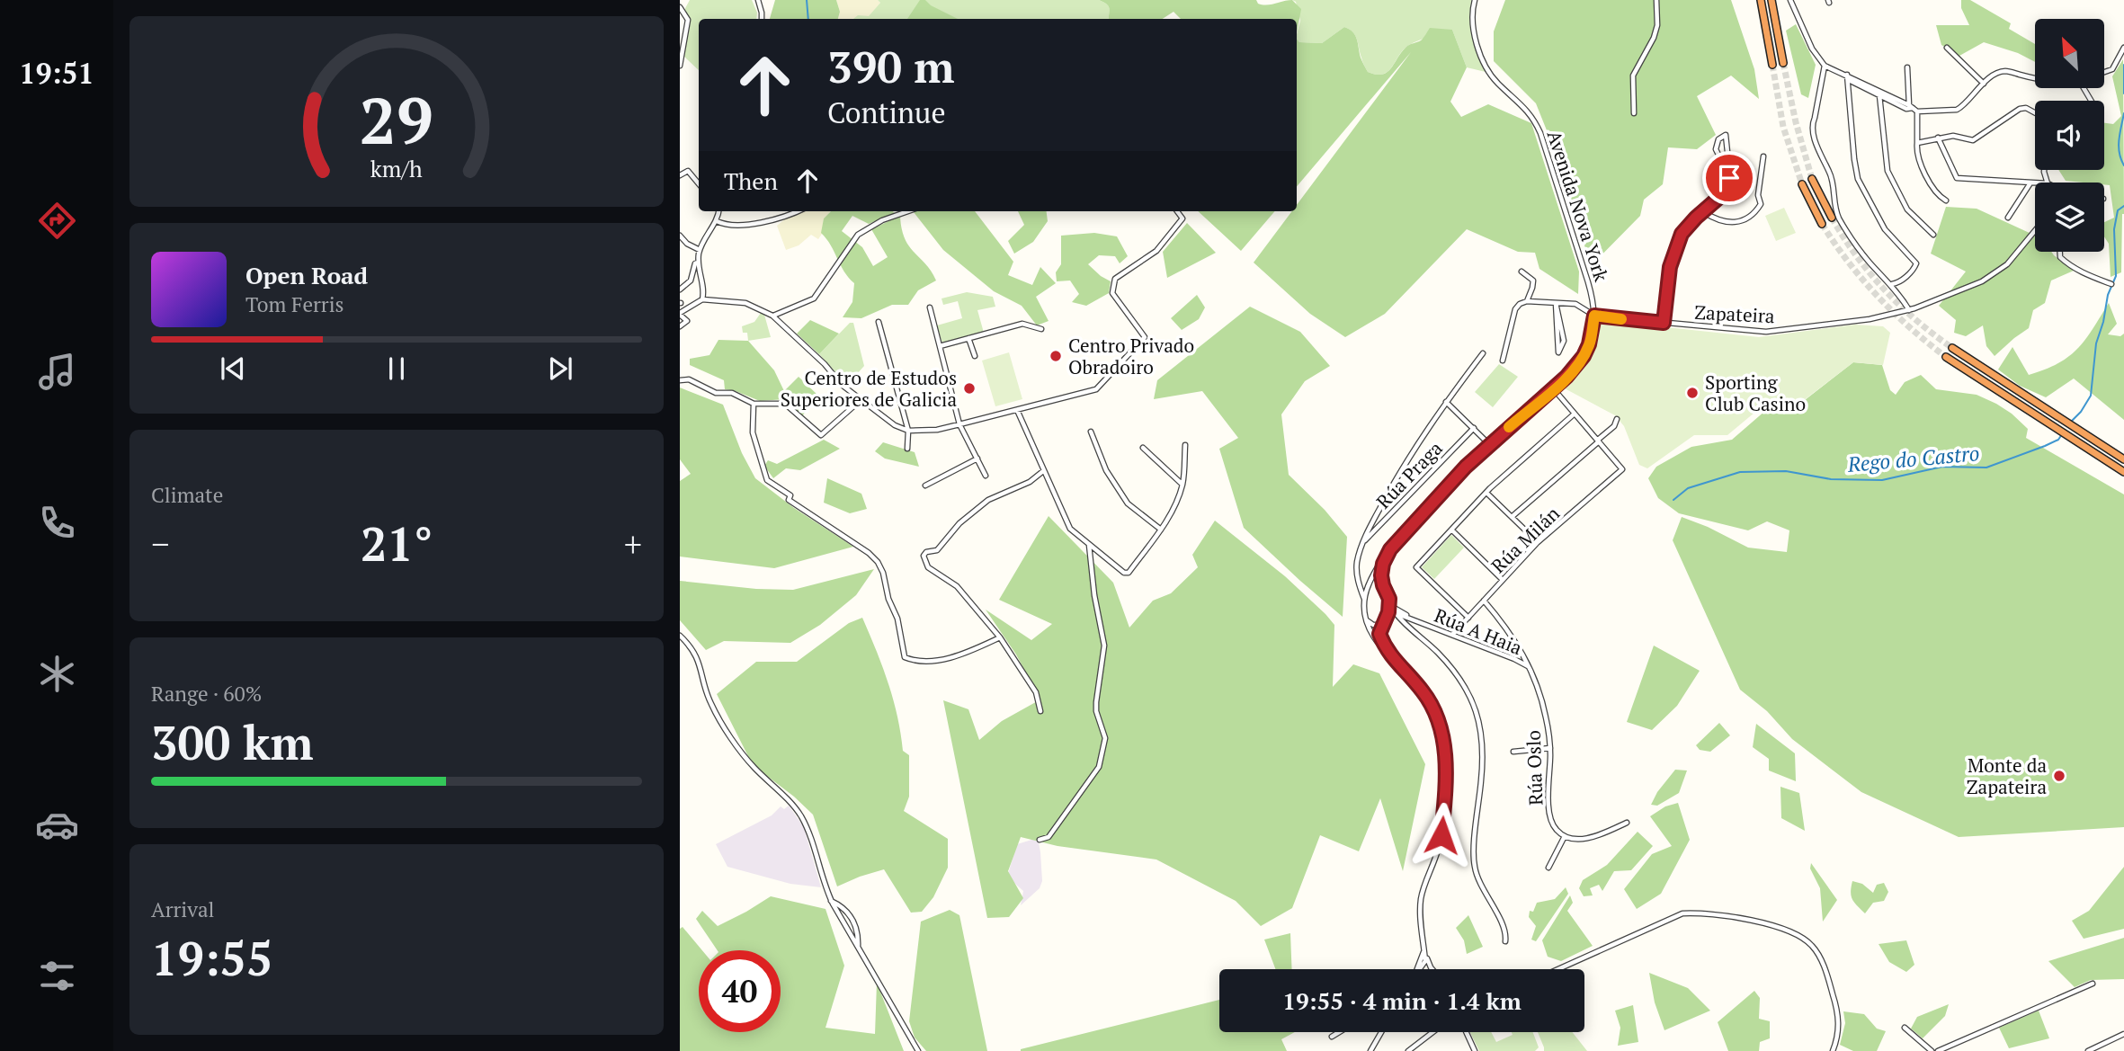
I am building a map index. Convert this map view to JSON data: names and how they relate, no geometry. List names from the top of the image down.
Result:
{
  "streets": {
    "street": [
      "Avenida Nova York",
      "Zapateira",
      "Rúa Praga",
      "Rúa Milán",
      "Rúa A Haia",
      "Rúa Oslo"
    ]
  },
  "crossings": [
    ["Avenida Nova York", "Zapateira"],
    ["Avenida Nova York", "Rúa A Haia"],
    ["Rúa Milán", "Rúa A Haia"],
    ["Rúa Milán", "Rúa Oslo"],
    ["Rúa A Haia", "Rúa Oslo"]
  ],
  "water": ["Rego do Castro"],
  "places": [
    "Centro Privado Obradoiro",
    "Centro de Estudos Superiores de Galicia",
    "Sporting Club Casino",
    "Monte da Zapateira"
  ],
  "north": "top left",
  "page": {
    "tabs": "19:51",
    "turn": ["390 m", "Continue"],
    "then": "Then",
    "song": ["Open Road", "Tom Ferris"],
    "tile": [
      "Climate",
      ["Range · 60%", "300 km"],
      ["Arrival", "19:55"]
    ],
    "heat": ["−", "21°", "+"],
    "limit": "40",
    "trip": "19:55 · 4 min · 1.4 km",
    "gauge": ["29", "km/h"]
  }
}
